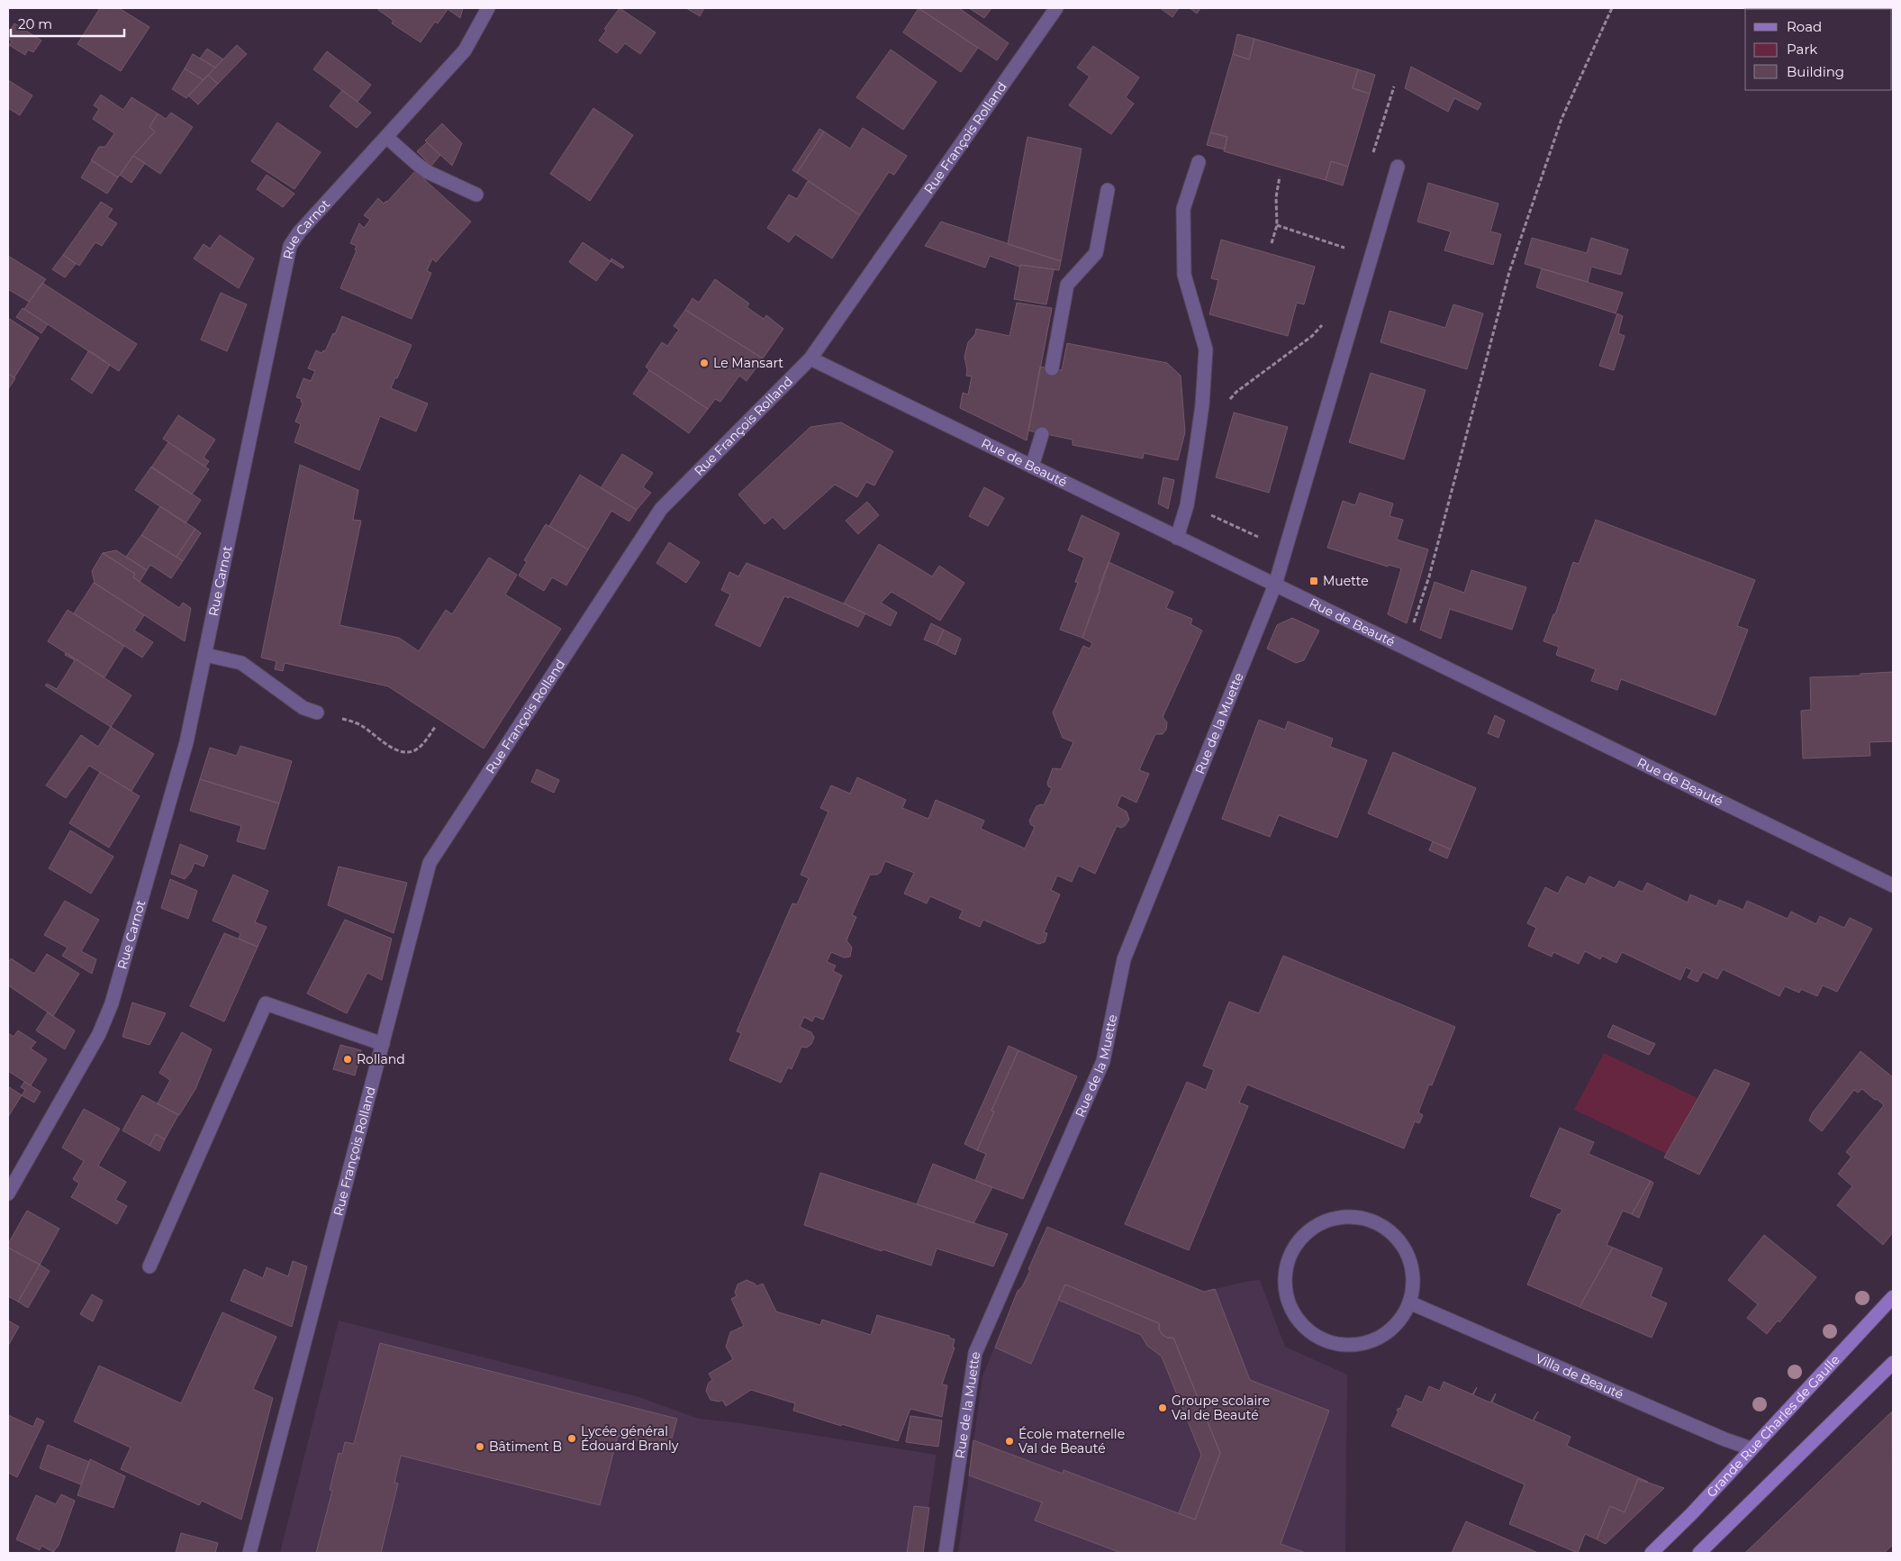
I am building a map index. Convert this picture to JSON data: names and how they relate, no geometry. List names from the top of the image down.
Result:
{
  "streets": {
    "main road": ["Grande Rue Charles de Gaulle"],
    "street": [
      "Rue François Rolland",
      "Rue Carnot",
      "Rue de Beauté",
      "Rue de la Muette",
      "Villa de Beauté"
    ]
  },
  "crossings": [
    ["Rue François Rolland", "Rue de Beauté"],
    ["Rue de Beauté", "Rue de la Muette"],
    ["Villa de Beauté", "Grande Rue Charles de Gaulle"]
  ],
  "places": {
    "other": [
      "Le Mansart",
      "Rolland",
      "Groupe scolaire Val de Beauté",
      "Lycée général Édouard Branly",
      "École maternelle Val de Beauté",
      "Bâtiment B"
    ],
    "transit": ["Muette"]
  },
  "legend": ["Road", "Park", "Building"],
  "scale_bar": "20 m"
}
